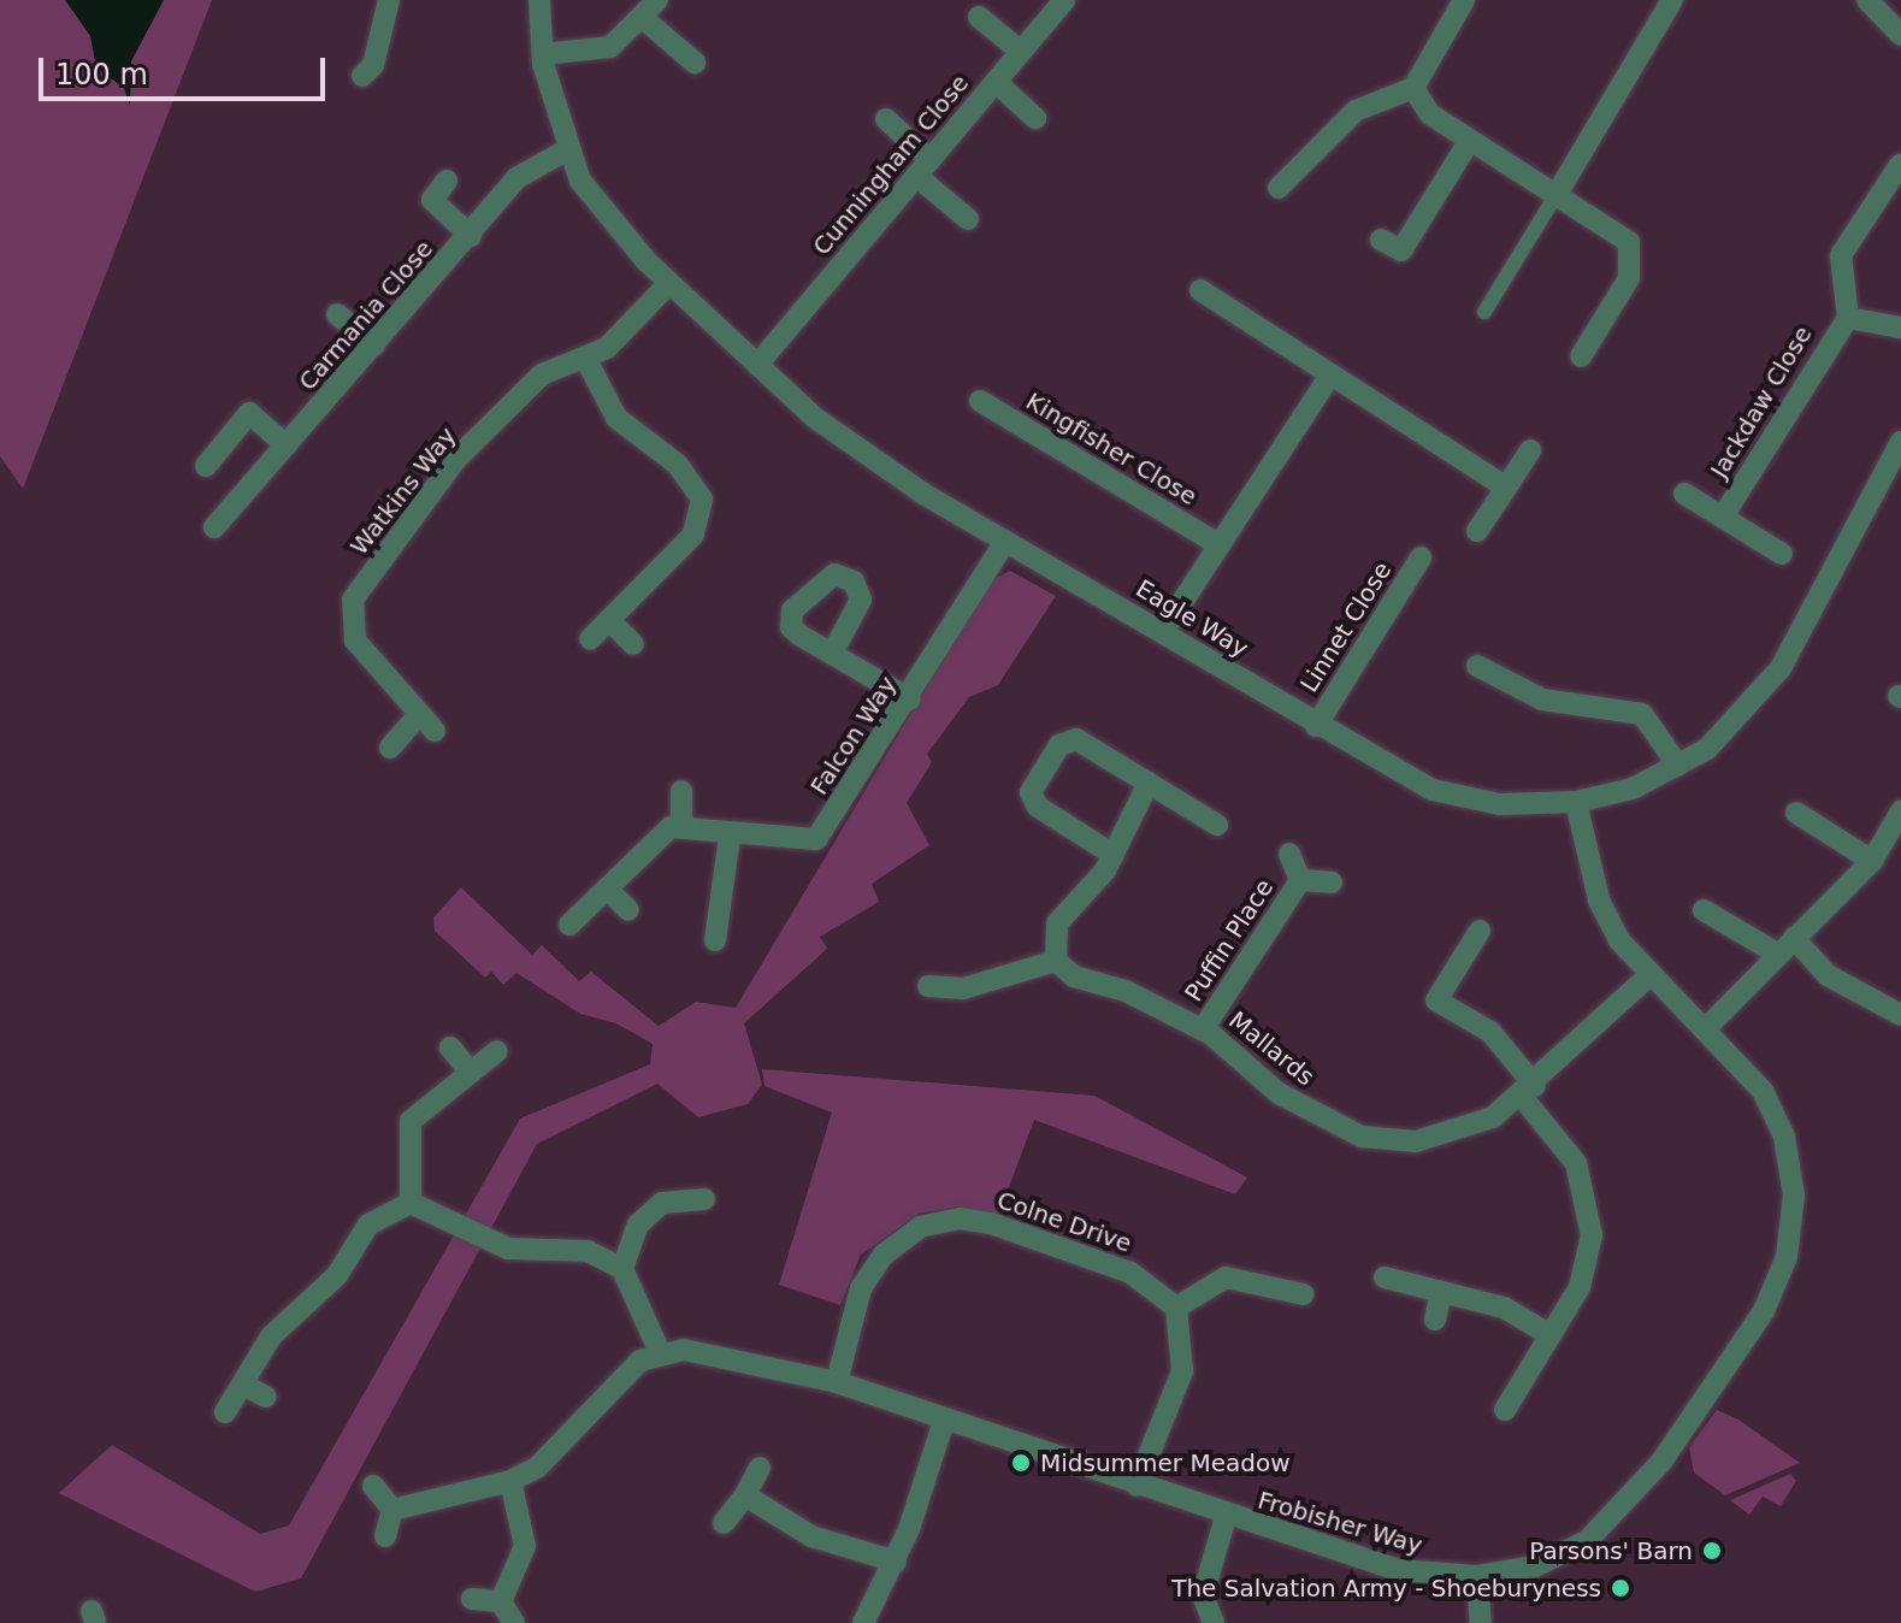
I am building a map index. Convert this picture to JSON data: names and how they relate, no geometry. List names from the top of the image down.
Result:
{
  "streets": {
    "street": [
      "Cunningham Close",
      "Carmania Close",
      "Jackdaw Close",
      "Kingfisher Close",
      "Watkins Way",
      "Eagle Way",
      "Linnet Close",
      "Falcon Way",
      "Puffin Place",
      "Mallards",
      "Colne Drive",
      "Frobisher Way"
    ]
  },
  "crossings": [
    ["Cunningham Close", "Eagle Way"],
    ["Carmania Close", "Eagle Way"],
    ["Watkins Way", "Eagle Way"],
    ["Eagle Way", "Linnet Close"],
    ["Eagle Way", "Falcon Way"],
    ["Eagle Way", "Frobisher Way"],
    ["Puffin Place", "Mallards"],
    ["Mallards", "Frobisher Way"],
    ["Colne Drive", "Frobisher Way"]
  ],
  "places": ["Midsummer Meadow", "Parsons' Barn", "The Salvation Army - Shoeburyness"],
  "scale_bar": "100 m"
}
